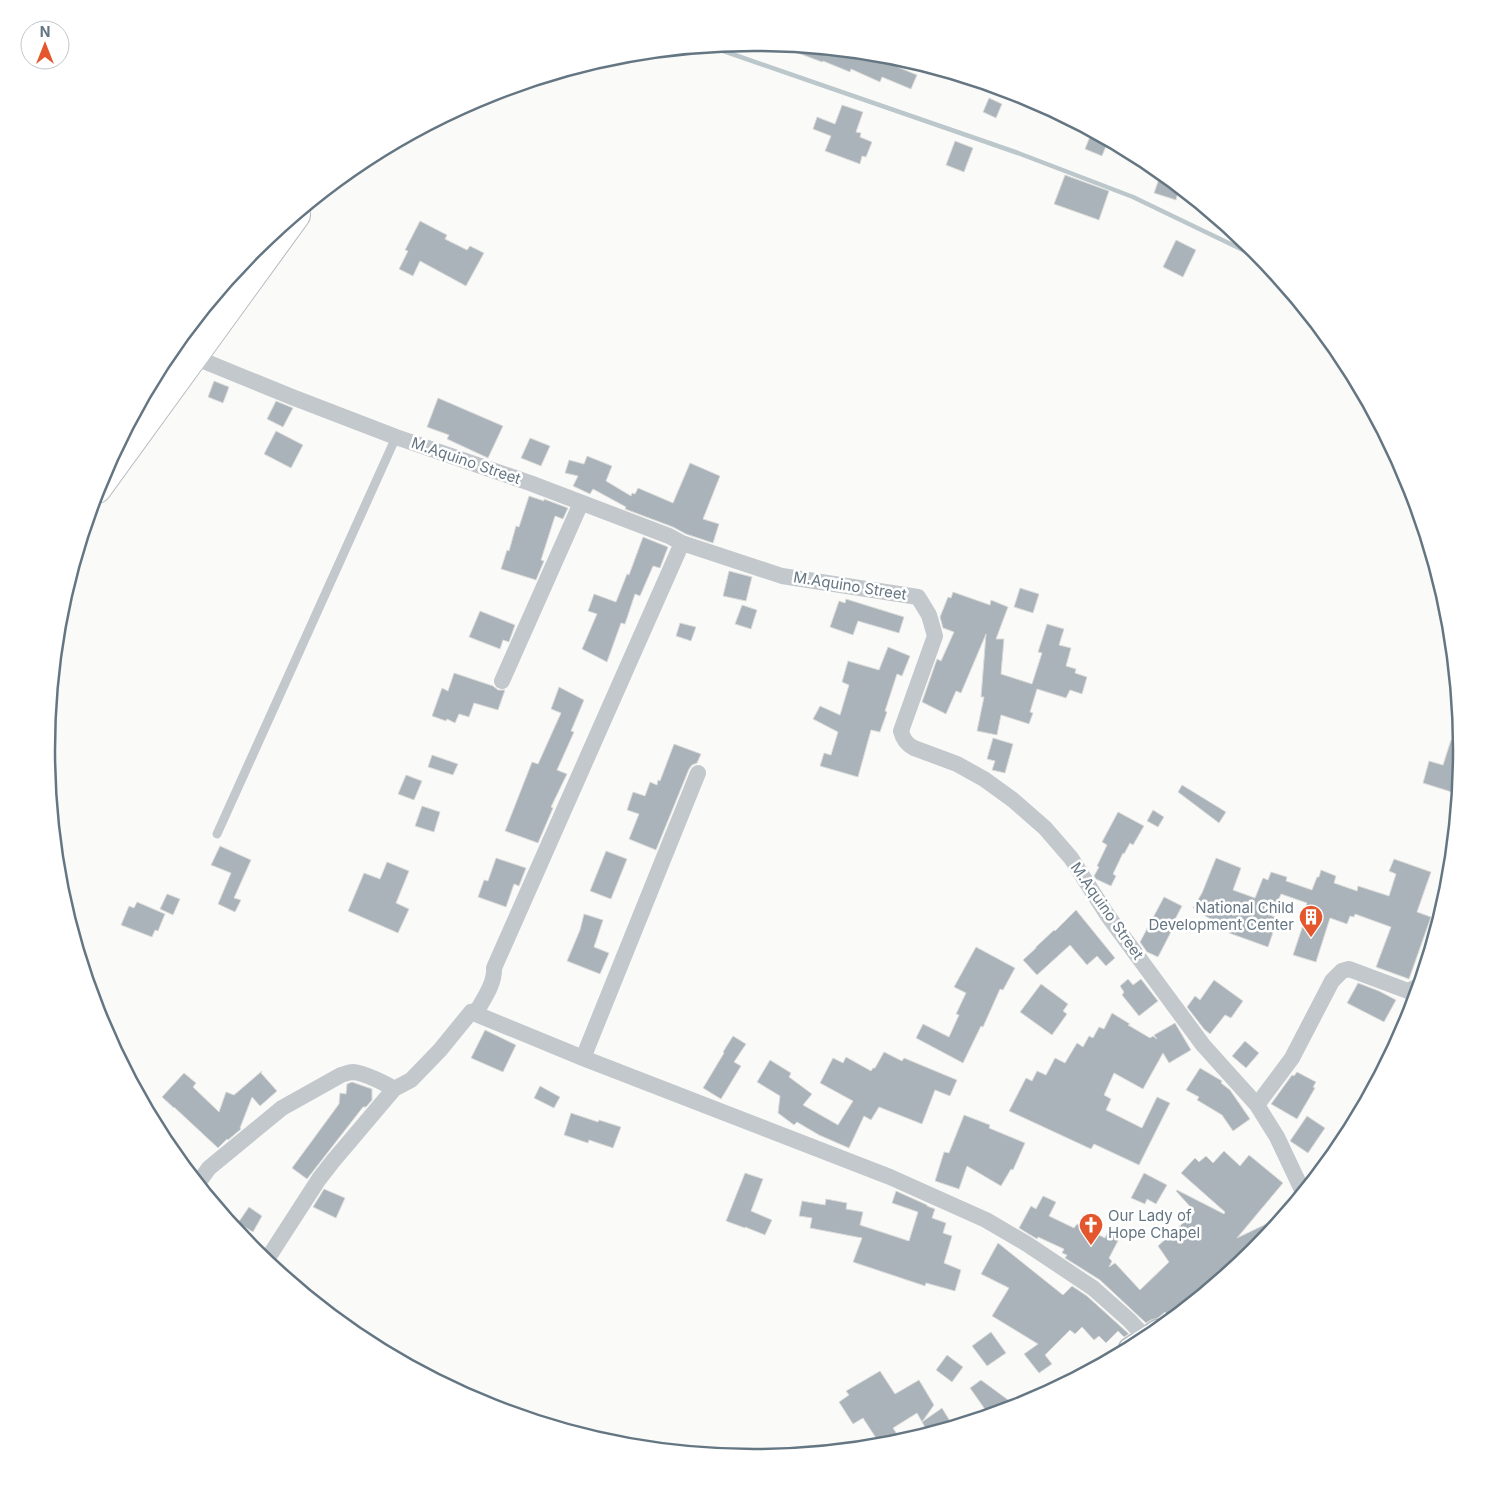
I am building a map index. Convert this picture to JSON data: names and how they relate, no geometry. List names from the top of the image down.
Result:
{
  "streets": {
    "street": ["M.Aquino Street"]
  },
  "places": {
    "building": ["National Child Development Center"],
    "church": ["Our Lady of Hope Chapel"]
  },
  "north": "top"
}
